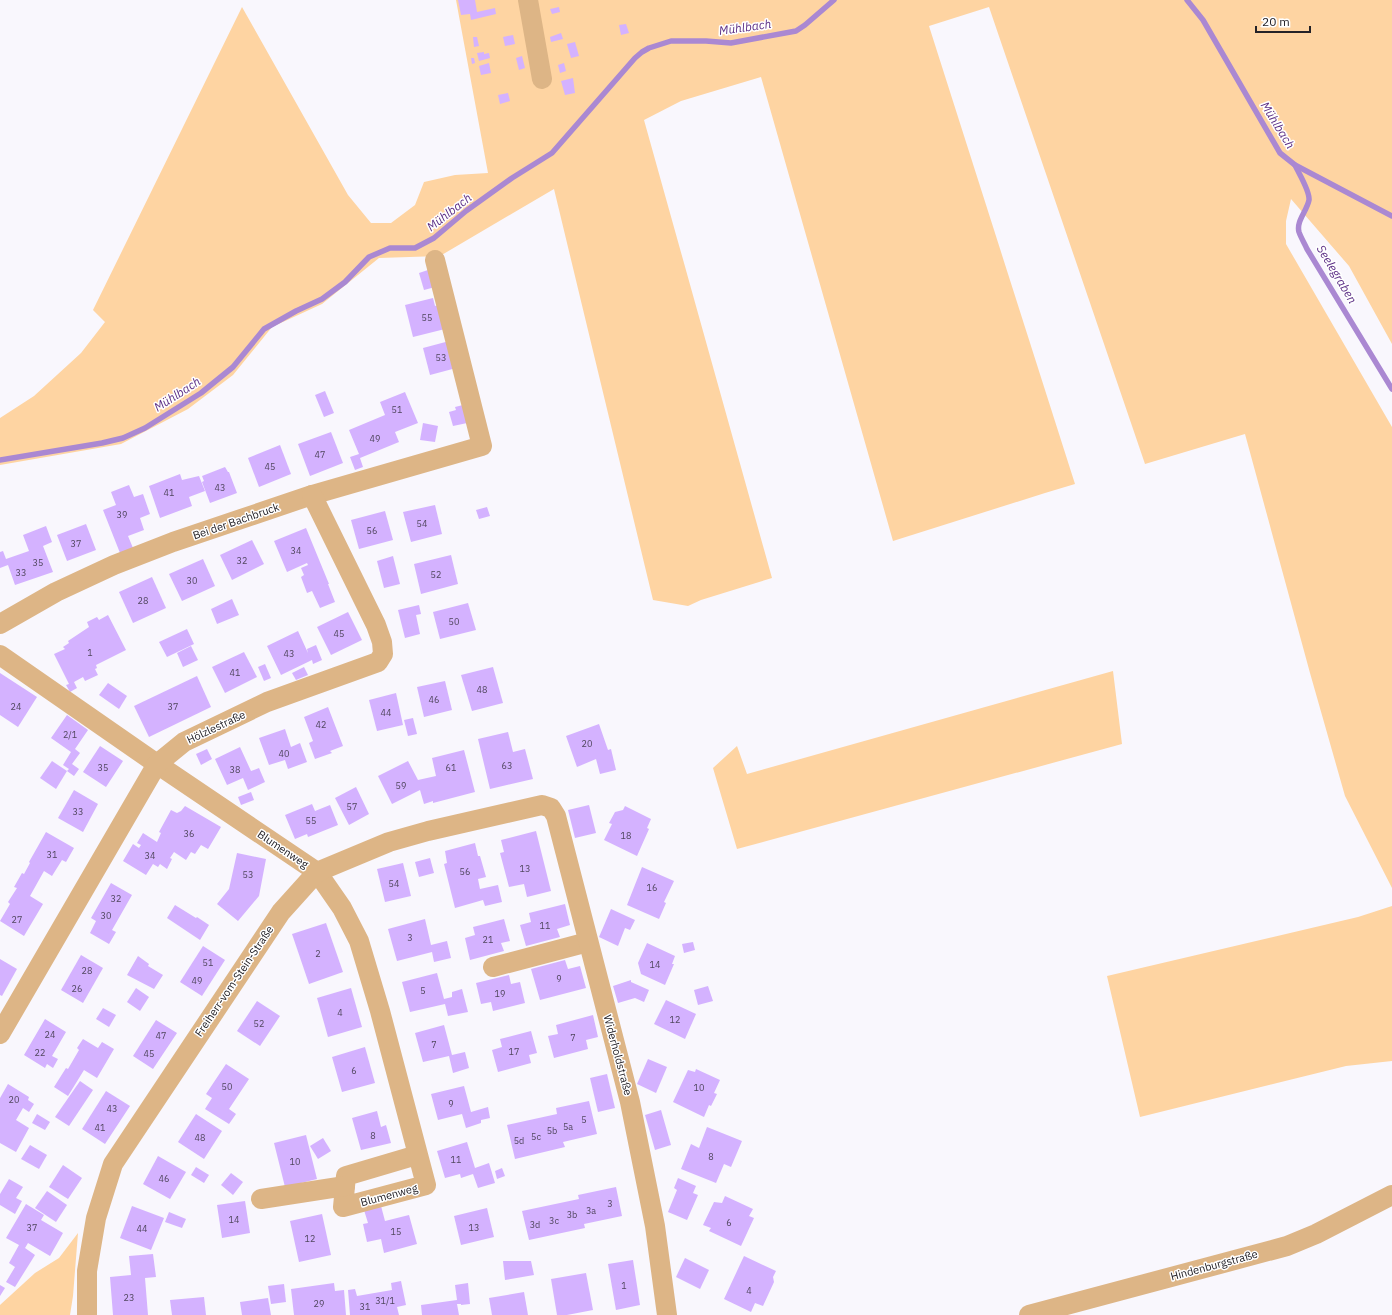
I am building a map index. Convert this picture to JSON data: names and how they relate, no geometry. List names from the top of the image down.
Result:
{
  "streets": {
    "street": [
      "Bei der Bachbruck",
      "Hölzlestraße",
      "Blumenweg",
      "Freiherr-vom-Stein-Straße",
      "Widerholdstraße",
      "Hindenburgstraße"
    ]
  },
  "crossings": [
    ["Bei der Bachbruck", "Hölzlestraße"],
    ["Hölzlestraße", "Blumenweg"],
    ["Blumenweg", "Freiherr-vom-Stein-Straße"],
    ["Freiherr-vom-Stein-Straße", "Widerholdstraße"]
  ],
  "water": ["Mühlbach", "Seelegraben"],
  "house_numbers": [
    "55",
    "53",
    "51",
    "49",
    "47",
    "45",
    "43",
    "41",
    "39",
    "54",
    "56",
    "37",
    "34",
    "32",
    "35",
    "33",
    "52",
    "30",
    "28",
    "50",
    "45",
    "1",
    "43",
    "41",
    "48",
    "46",
    "24",
    "37",
    "44",
    "42",
    "2/1",
    "20",
    "40",
    "63",
    "35",
    "61",
    "38",
    "59",
    "57",
    "33",
    "55",
    "36",
    "18",
    "31",
    "34",
    "13",
    "56",
    "53",
    "54",
    "16",
    "32",
    "30",
    "27",
    "11",
    "3",
    "21",
    "2",
    "51",
    "14",
    "28",
    "9",
    "49",
    "26",
    "5",
    "19",
    "4",
    "12",
    "52",
    "24",
    "47",
    "7",
    "7",
    "17",
    "22",
    "45",
    "6",
    "50",
    "10",
    "20",
    "9",
    "43",
    "5",
    "5a",
    "41",
    "5b",
    "8",
    "5c",
    "48",
    "5d",
    "8",
    "11",
    "10",
    "46",
    "3",
    "3a",
    "3b",
    "14",
    "3c",
    "6",
    "3d",
    "37",
    "13",
    "44",
    "15",
    "12",
    "1",
    "4",
    "23",
    "31/1",
    "29",
    "31"
  ],
  "scale_bar": "20 m"
}
